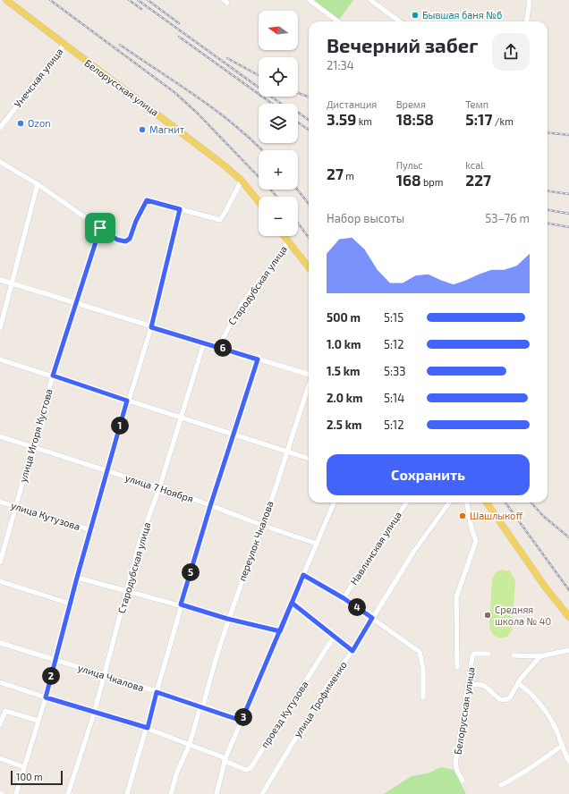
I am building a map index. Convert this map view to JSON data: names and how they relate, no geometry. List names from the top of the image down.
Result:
{
  "streets": {
    "main road": ["Белорусская улица"],
    "street": [
      "Унечская улица",
      "Стародубская улица",
      "улица Игоря Кустова",
      "улица 7 Ноября",
      "улица Кутузова",
      "переулок Чкалова",
      "Навлинская улица",
      "улица Чкалова",
      "улица Трофименко",
      "проезд Кутузова"
    ]
  },
  "crossings": [
    ["Унечская улица", "Белорусская улица"],
    ["Стародубская улица", "улица 7 Ноября"],
    ["Стародубская улица", "улица Чкалова"],
    ["Стародубская улица", "проезд Кутузова"],
    ["улица Игоря Кустова", "улица 7 Ноября"],
    ["улица Игоря Кустова", "улица Кутузова"],
    ["улица 7 Ноября", "переулок Чкалова"],
    ["переулок Чкалова", "улица Чкалова"],
    ["переулок Чкалова", "проезд Кутузова"]
  ],
  "places": [
    "Бывшая баня №6",
    "Ozon",
    "Магнит",
    "Шашлыкоff",
    "Средняя школа № 40"
  ],
  "scale_bar": "100 m",
  "north": "left",
  "page": {
    "map_buttons": ["+", "−"],
    "heading": ["Вечерний забег", "21:34"],
    "stats": [
      ["Дистанция", "3.59 km"],
      ["Время", "18:58"],
      ["Темп", "5:17 /km"],
      ["27 m"],
      ["Пульс", "168 bpm"],
      ["kcal", "227"]
    ],
    "chart": ["Набор высоты", "53–76 m"],
    "list": [
      {
        "name": "500 m",
        "note": "5:15"
      },
      {
        "name": "1.0 km",
        "note": "5:12"
      },
      {
        "name": "1.5 km",
        "note": "5:33"
      },
      {
        "name": "2.0 km",
        "note": "5:14"
      },
      {
        "name": "2.5 km",
        "note": "5:12"
      }
    ],
    "pins": [
      "6",
      "1",
      "5",
      "4",
      "2",
      "3"
    ],
    "buttons": "Сохранить",
    "scale": "100 m"
  }
}
